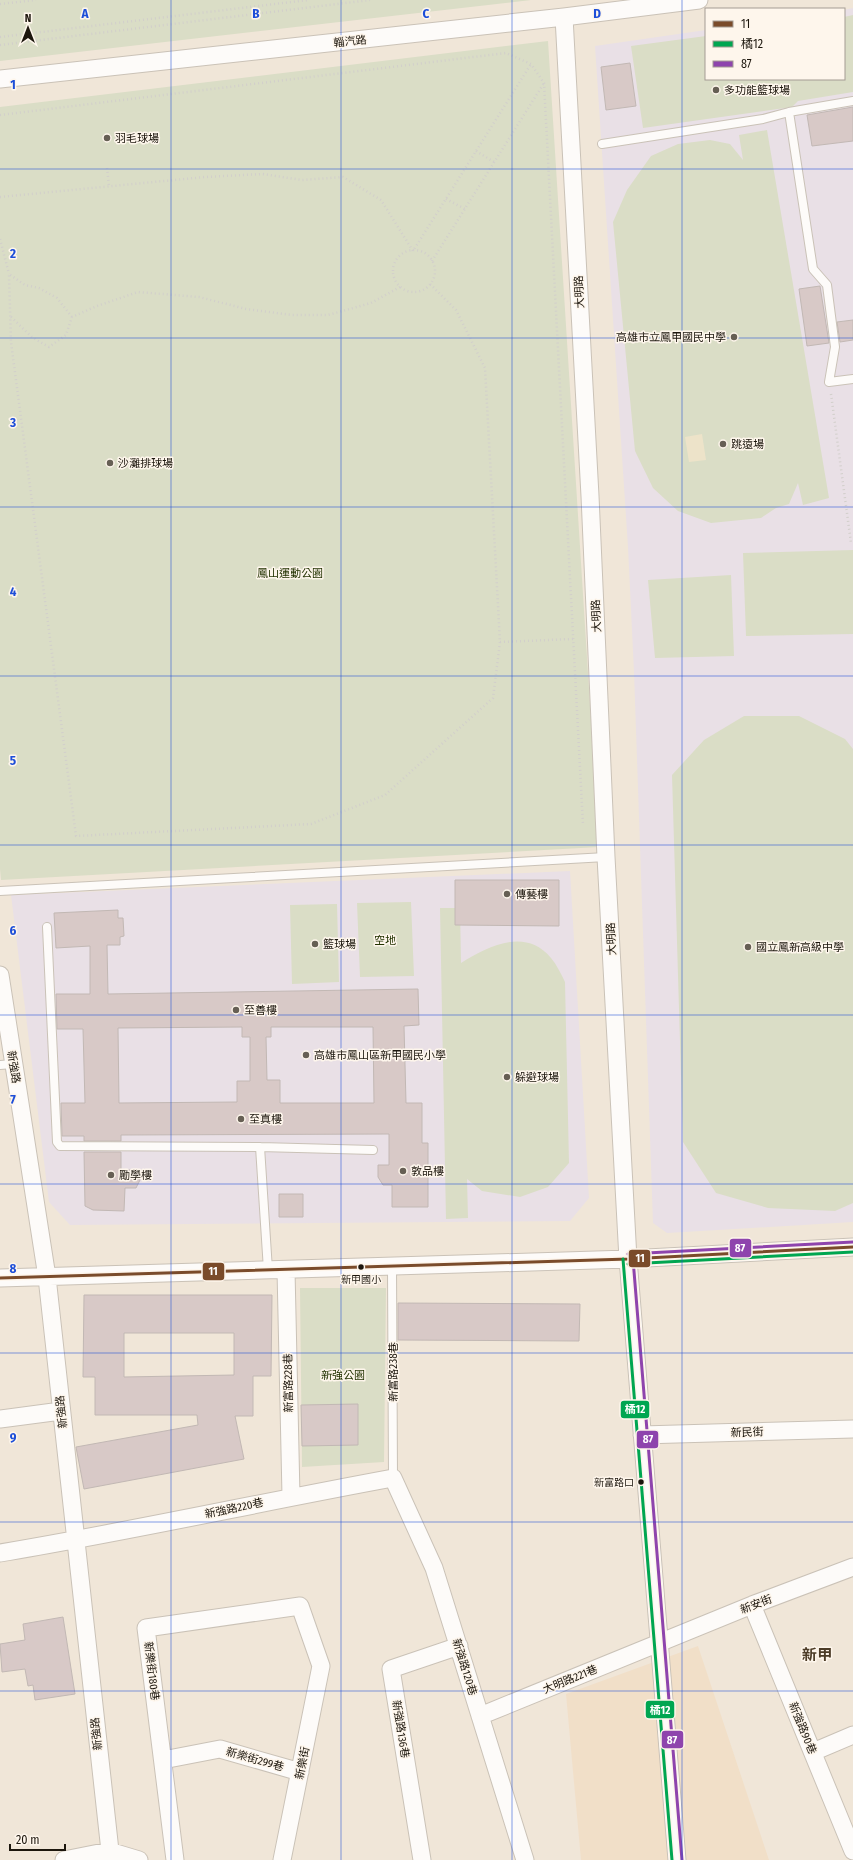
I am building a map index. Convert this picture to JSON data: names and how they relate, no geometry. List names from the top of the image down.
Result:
{
  "streets": {
    "street": [
      "輜汽路",
      "大明路",
      "新強路",
      "新富路228巷",
      "新民街",
      "新強路220巷",
      "新安街",
      "新強路120巷",
      "新樂街180巷",
      "大明路221巷",
      "新強路90巷",
      "新強路136巷",
      "新樂街299巷",
      "新樂街"
    ],
    "lane": ["新富路238巷"]
  },
  "crossings": [
    ["輜汽路", "大明路"],
    ["大明路", "新民街"],
    ["大明路", "新安街"],
    ["大明路", "大明路221巷"],
    ["新強路", "新強路220巷"],
    ["新富路238巷", "新強路220巷"],
    ["新富路238巷", "新強路120巷"],
    ["新富路228巷", "新強路220巷"],
    ["新強路220巷", "新強路120巷"],
    ["新安街", "大明路221巷"],
    ["新安街", "新強路90巷"],
    ["新強路120巷", "大明路221巷"],
    ["新強路120巷", "新強路136巷"],
    ["新樂街180巷", "新樂街299巷"],
    ["新樂街180巷", "新樂街"],
    ["新樂街299巷", "新樂街"]
  ],
  "districts": ["新甲"],
  "parks": ["鳳山運動公園", "空地", "新強公園"],
  "places": [
    "多功能籃球場",
    "羽毛球場",
    "高雄市立鳳甲國民中學",
    "跳遠場",
    "沙灘排球場",
    "傳藝樓",
    "籃球場",
    "國立鳳新高級中學",
    "至善樓",
    "高雄市鳳山區新甲國民小學",
    "躲避球場",
    "至真樓",
    "敦品樓",
    "勵學樓",
    "新甲國小",
    "新富路口"
  ],
  "lines": ["transit line 87", "transit line 11", "transit line 橘12"],
  "legend": ["11", "橘12", "87"],
  "scale_bar": "20 m",
  "north": "top",
  "grid": {
    "columns": [
      "A",
      "B",
      "C",
      "D"
    ],
    "rows": [
      "1",
      "2",
      "3",
      "4",
      "5",
      "6",
      "7",
      "8",
      "9"
    ]
  }
}
